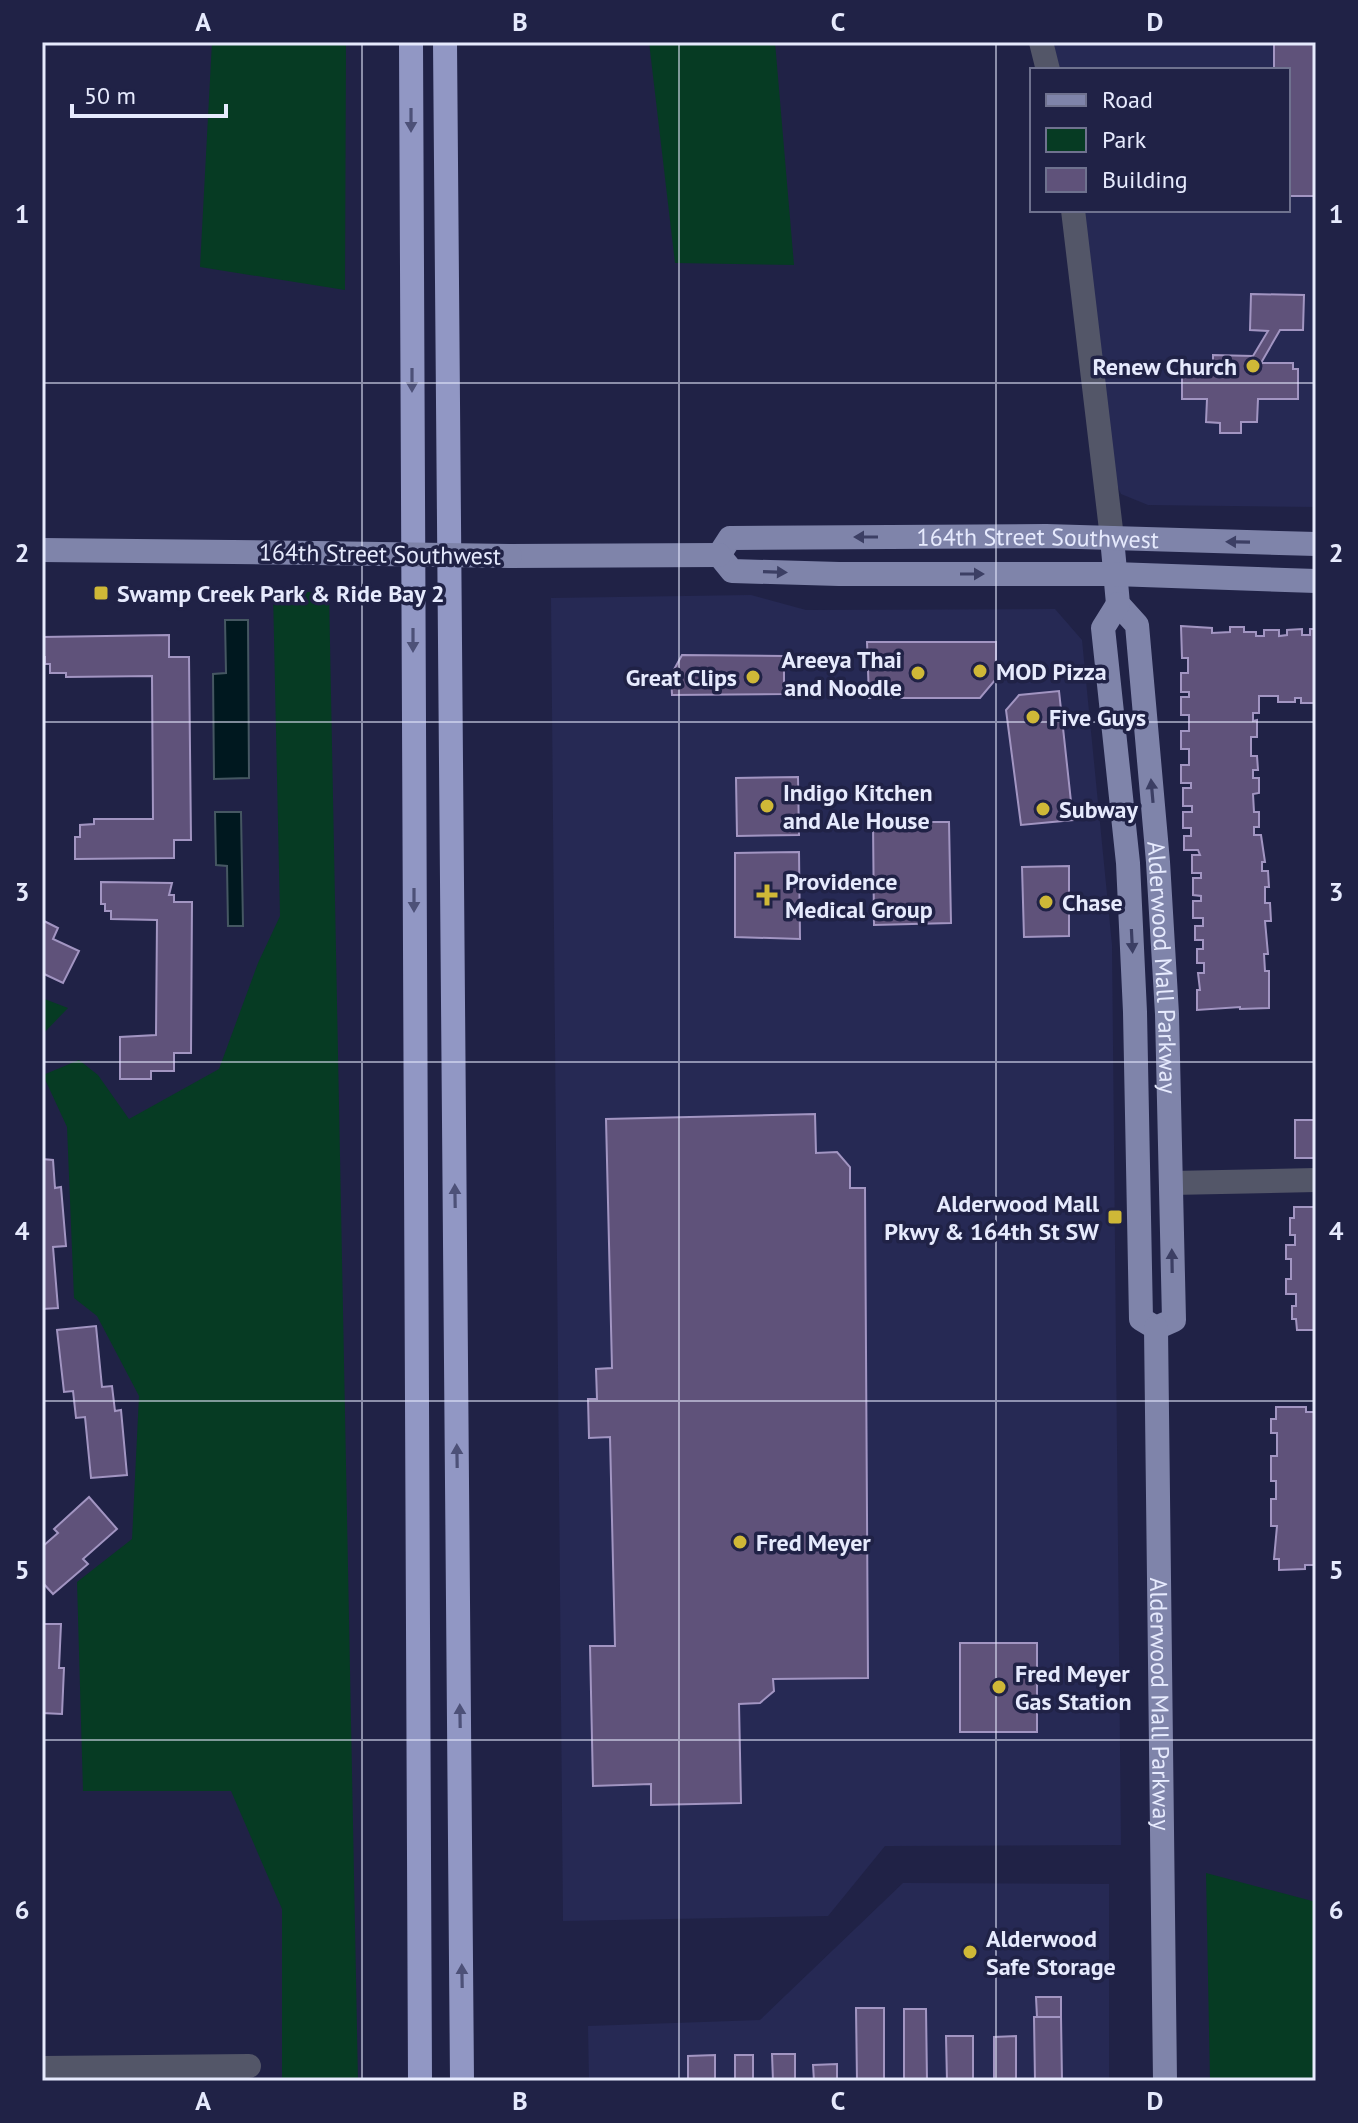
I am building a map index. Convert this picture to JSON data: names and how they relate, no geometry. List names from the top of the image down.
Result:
{
  "streets": {
    "main road": ["164th Street Southwest", "Alderwood Mall Parkway"]
  },
  "crossings": [
    ["164th Street Southwest", "Alderwood Mall Parkway"]
  ],
  "places": {
    "other": [
      "Renew Church",
      "MOD Pizza",
      "Areeya Thai and Noodle",
      "Great Clips",
      "Five Guys",
      "Indigo Kitchen and Ale House",
      "Subway",
      "Chase",
      "Fred Meyer",
      "Fred Meyer Gas Station",
      "Alderwood Safe Storage"
    ],
    "transit": ["Swamp Creek Park & Ride Bay 2", "Alderwood Mall Pkwy & 164th St SW"],
    "health": ["Providence Medical Group"]
  },
  "legend": ["Road", "Park", "Building"],
  "scale_bar": "50 m",
  "grid": {
    "columns": [
      "A",
      "B",
      "C",
      "D"
    ],
    "rows": [
      "1",
      "2",
      "3",
      "4",
      "5",
      "6"
    ]
  }
}
